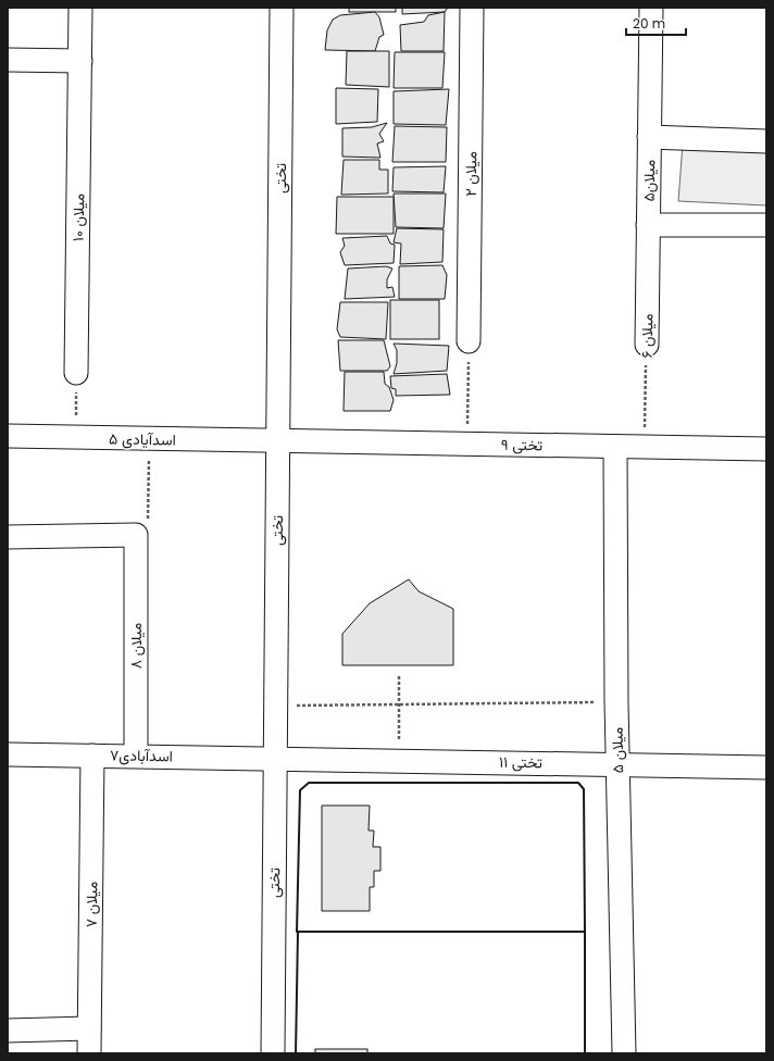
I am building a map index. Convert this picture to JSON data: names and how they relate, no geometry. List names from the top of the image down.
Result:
{
  "streets": {
    "street": [
      "میلان ۲",
      "تختی",
      "میلان۵",
      "میلان ۱۰",
      "میلان ۶",
      "اسدآیادی ۵",
      "تختی ۹",
      "میلان ۸",
      "میلان ۵",
      "اسدآبادی۷",
      "تختی ۱۱",
      "میلان ۷"
    ]
  },
  "crossings": [
    ["تختی", "اسدآیادی ۵"],
    ["تختی", "تختی ۹"],
    ["تختی", "اسدآبادی۷"],
    ["تختی", "تختی ۱۱"],
    ["میلان۵", "میلان ۶"],
    ["میلان ۶", "تختی ۹"],
    ["اسدآیادی ۵", "تختی ۹"],
    ["تختی ۹", "میلان ۵"],
    ["میلان ۸", "اسدآبادی۷"],
    ["میلان ۵", "تختی ۱۱"],
    ["اسدآبادی۷", "تختی ۱۱"],
    ["اسدآبادی۷", "میلان ۷"]
  ],
  "scale_bar": "20 m"
}
